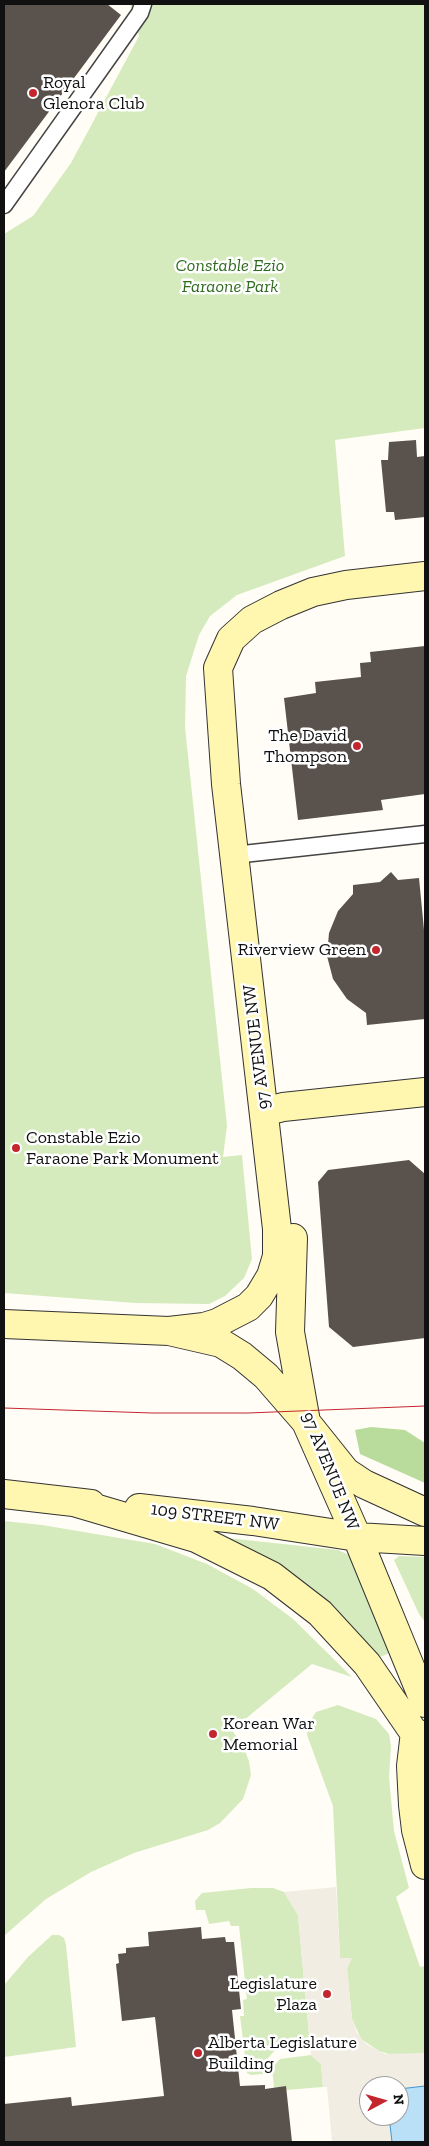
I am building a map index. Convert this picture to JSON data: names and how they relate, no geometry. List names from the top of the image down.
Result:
{
  "streets": {
    "main road": ["97 AVENUE NW", "109 STREET NW"]
  },
  "crossings": [
    ["97 AVENUE NW", "109 STREET NW"]
  ],
  "parks": ["Constable Ezio Faraone Park"],
  "places": [
    "Royal Glenora Club",
    "The David Thompson",
    "Riverview Green",
    "Constable Ezio Faraone Park Monument",
    "Korean War Memorial",
    "Legislature Plaza",
    "Alberta Legislature Building"
  ],
  "north": "right"
}
